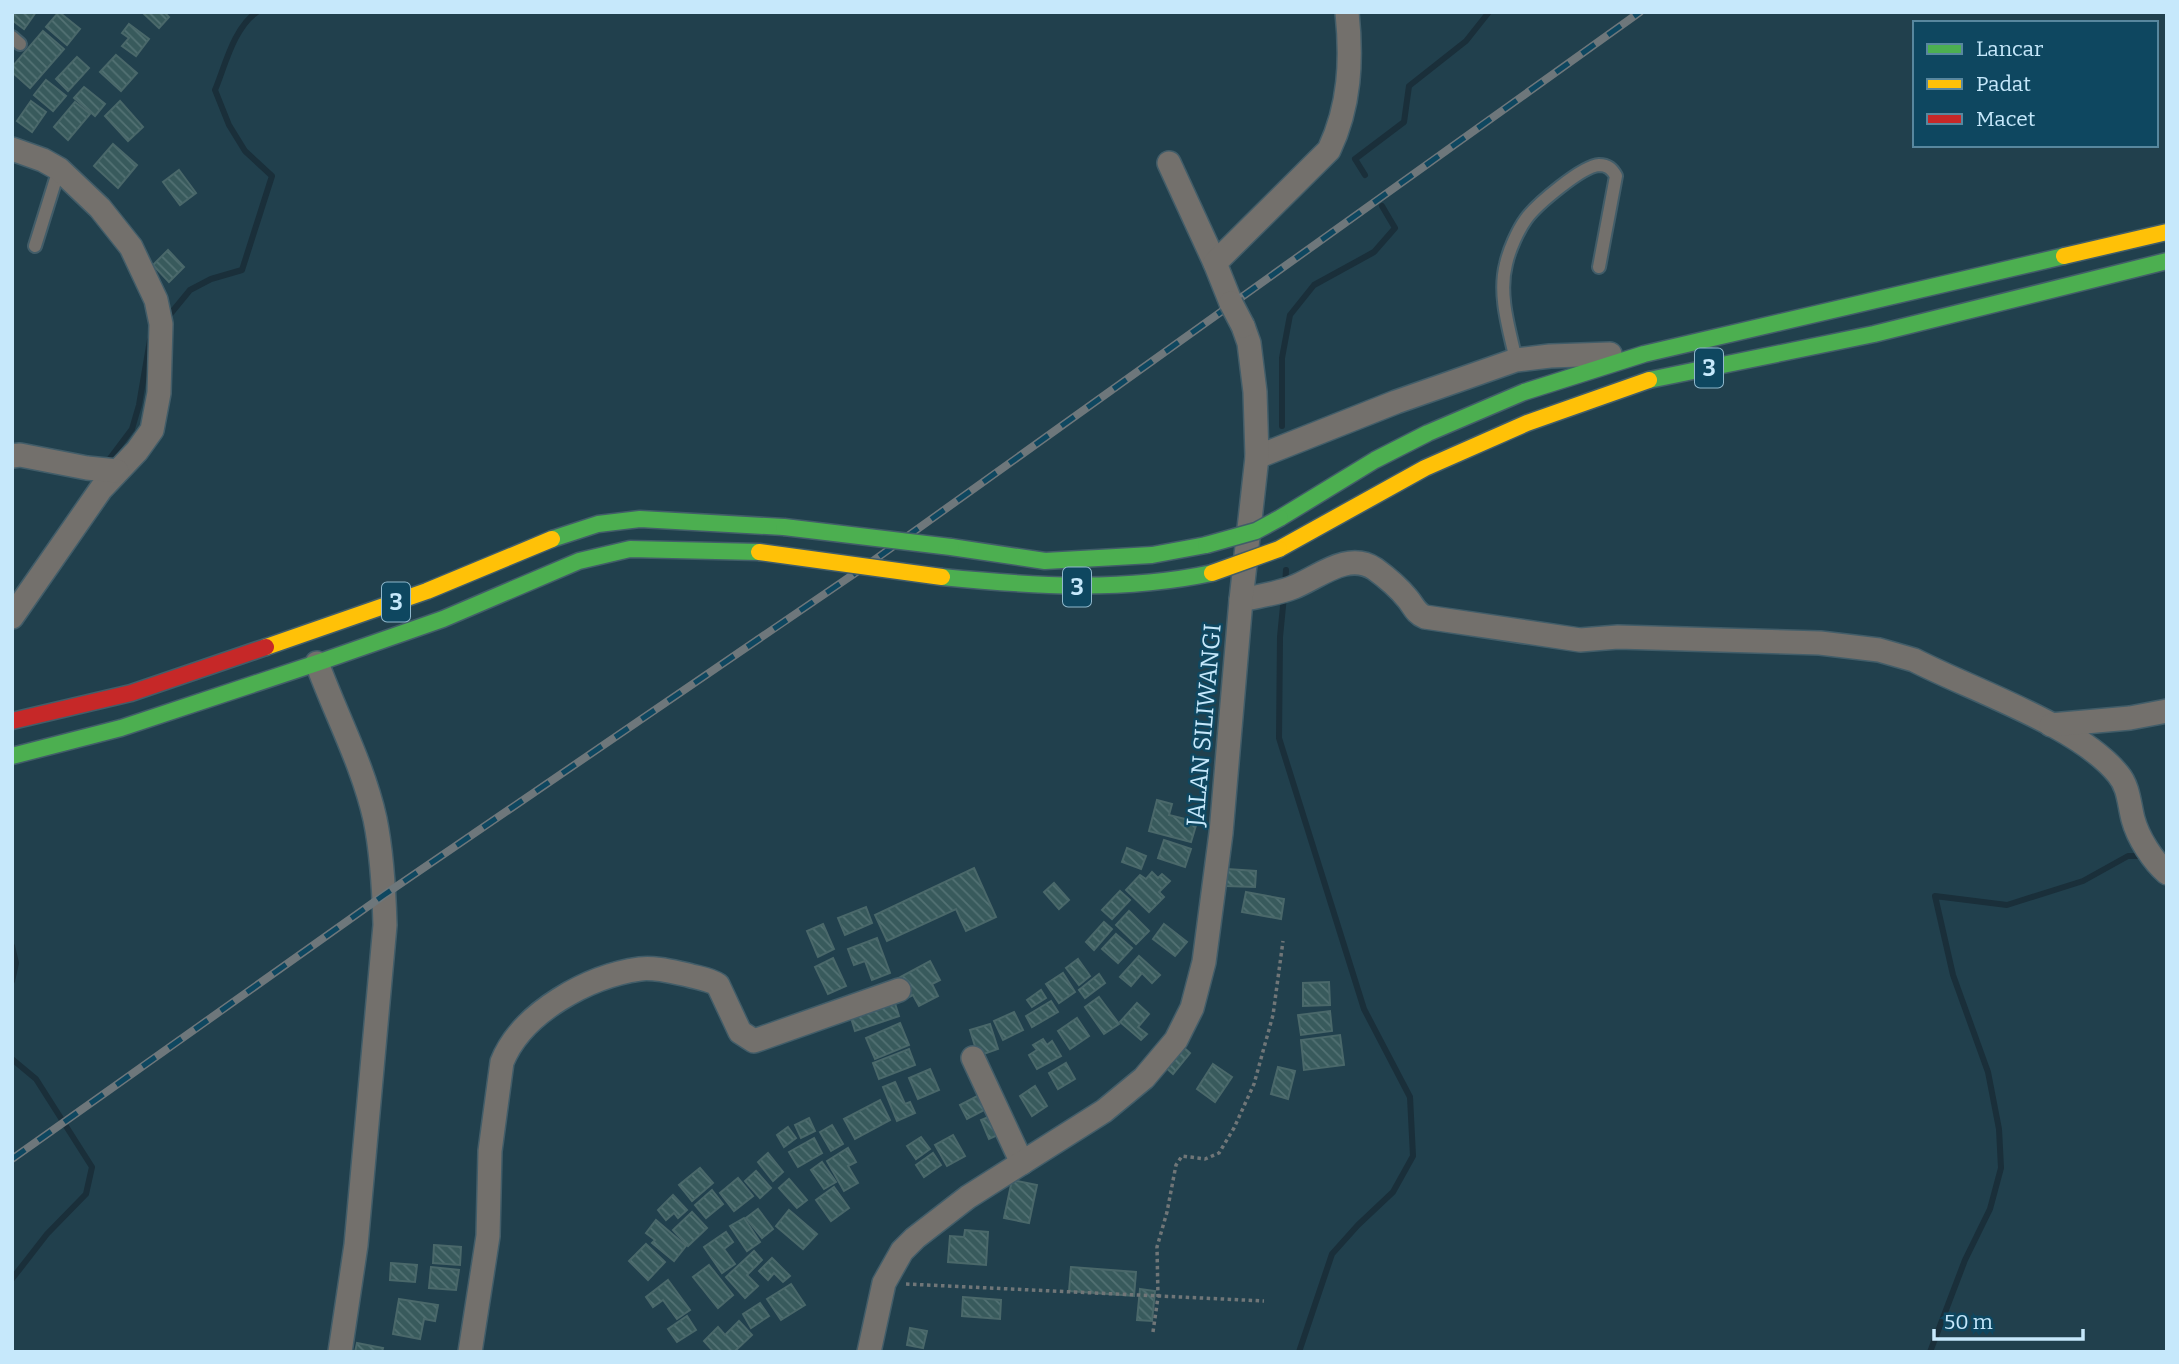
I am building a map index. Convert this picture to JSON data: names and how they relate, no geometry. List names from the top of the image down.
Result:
{
  "streets": {
    "main road": ["3"],
    "street": ["JALAN SILIWANGI"]
  },
  "legend": ["Lancar", "Padat", "Macet"],
  "scale_bar": "50 m"
}
